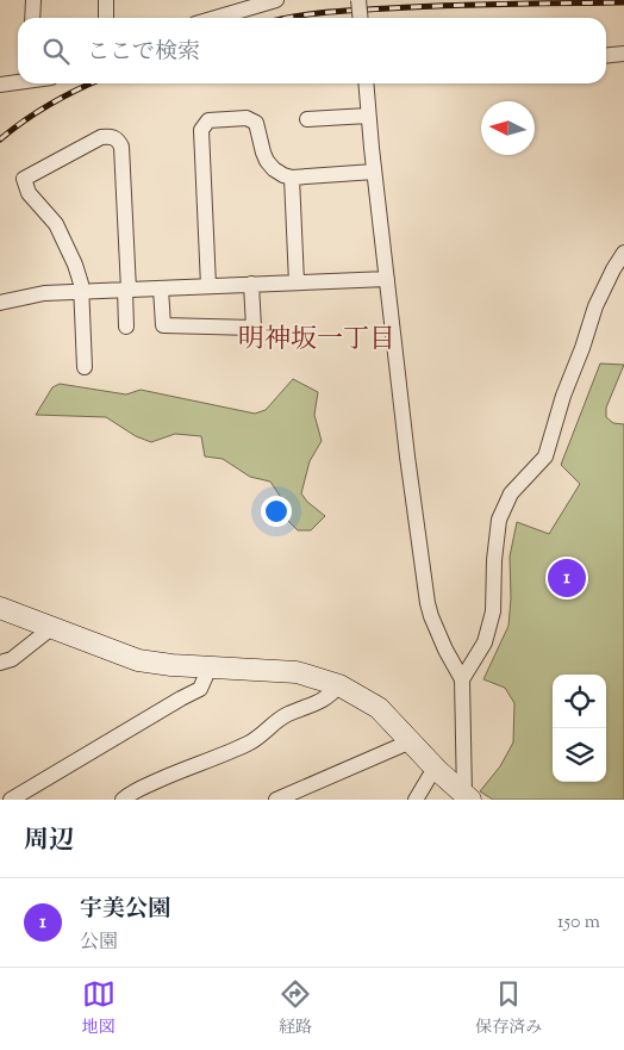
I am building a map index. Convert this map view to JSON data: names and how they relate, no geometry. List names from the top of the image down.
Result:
{
  "districts": ["明神坂一丁目"],
  "north": "left",
  "page": {
    "search": "ここで検索",
    "pins": "1",
    "heading": "周辺",
    "list": [
      {
        "mark": "1",
        "name": "宇美公園",
        "note": "公園",
        "value": "150 m"
      }
    ],
    "nav": ["地図", "経路", "保存済み"]
  }
}
